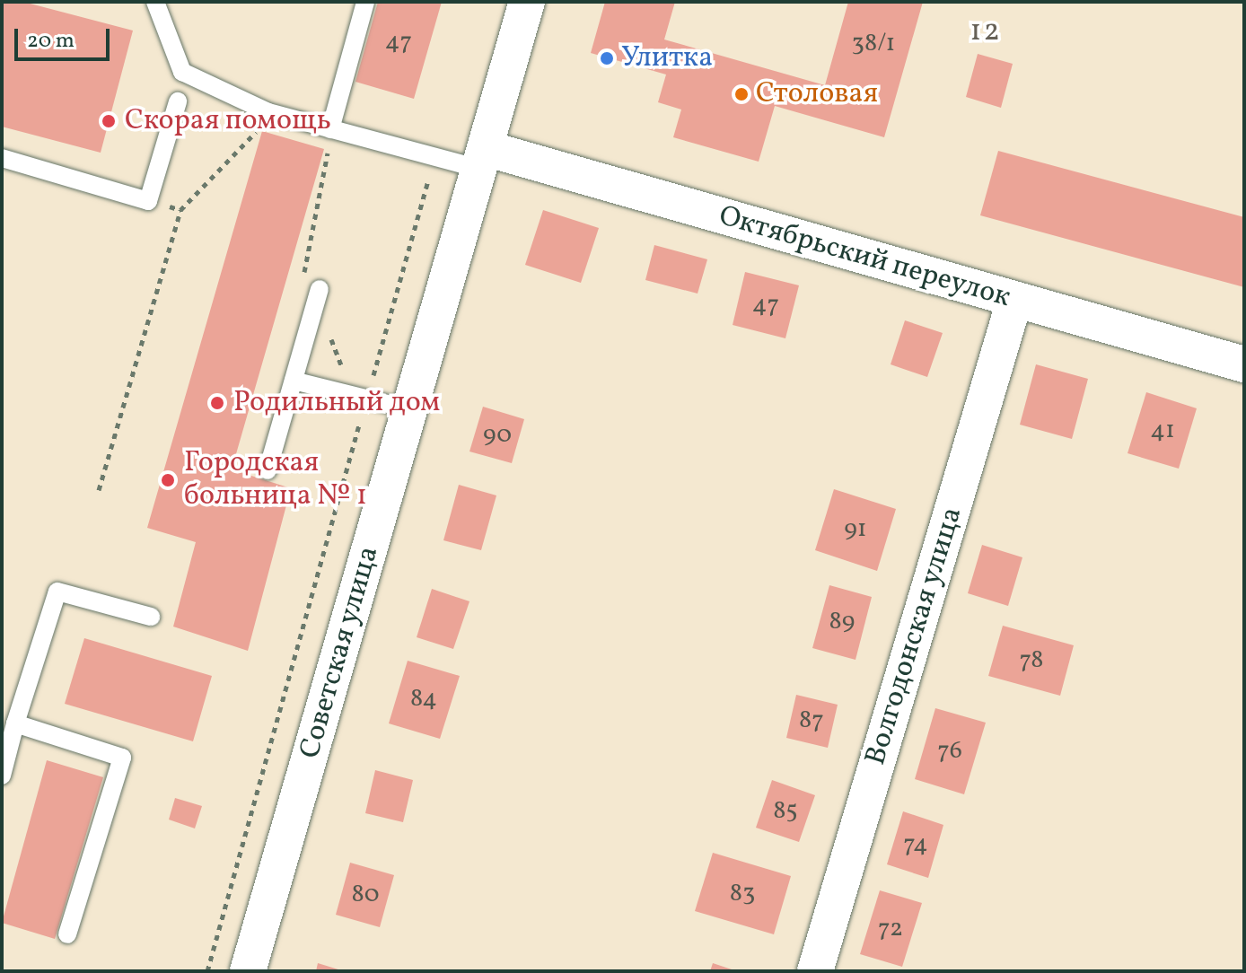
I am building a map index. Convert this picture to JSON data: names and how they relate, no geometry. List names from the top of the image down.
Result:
{
  "streets": {
    "street": ["Октябрьский переулок", "Волгодонская улица", "Советская улица"]
  },
  "crossings": [
    ["Октябрьский переулок", "Волгодонская улица"],
    ["Октябрьский переулок", "Советская улица"]
  ],
  "districts": ["12"],
  "places": [
    "Улитка",
    "Столовая",
    "Скорая помощь",
    "Родильный дом",
    "Городская больница № 1"
  ],
  "house_numbers": [
    "47",
    "38/1",
    "47",
    "41",
    "90",
    "91",
    "89",
    "78",
    "84",
    "87",
    "76",
    "85",
    "74",
    "83",
    "80",
    "72"
  ],
  "scale_bar": "20 m"
}
